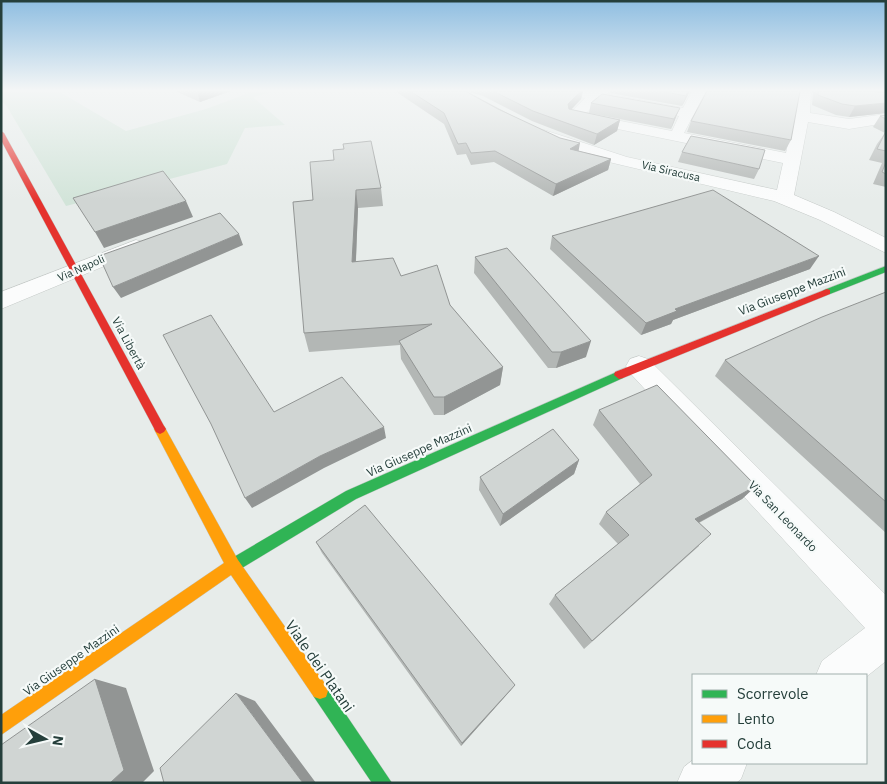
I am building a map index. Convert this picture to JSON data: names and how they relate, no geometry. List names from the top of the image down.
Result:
{
  "streets": {
    "street": [
      "Via Siracusa",
      "Via Napoli",
      "Via Giuseppe Mazzini",
      "Via Libertà",
      "Via San Leonardo",
      "Viale dei Platani"
    ]
  },
  "crossings": [
    ["Via Napoli", "Via Libertà"],
    ["Via Giuseppe Mazzini", "Via Libertà"],
    ["Via Giuseppe Mazzini", "Via San Leonardo"],
    ["Via Giuseppe Mazzini", "Viale dei Platani"],
    ["Via Libertà", "Viale dei Platani"]
  ],
  "legend": ["Scorrevole", "Lento", "Coda"],
  "north": "right"
}
